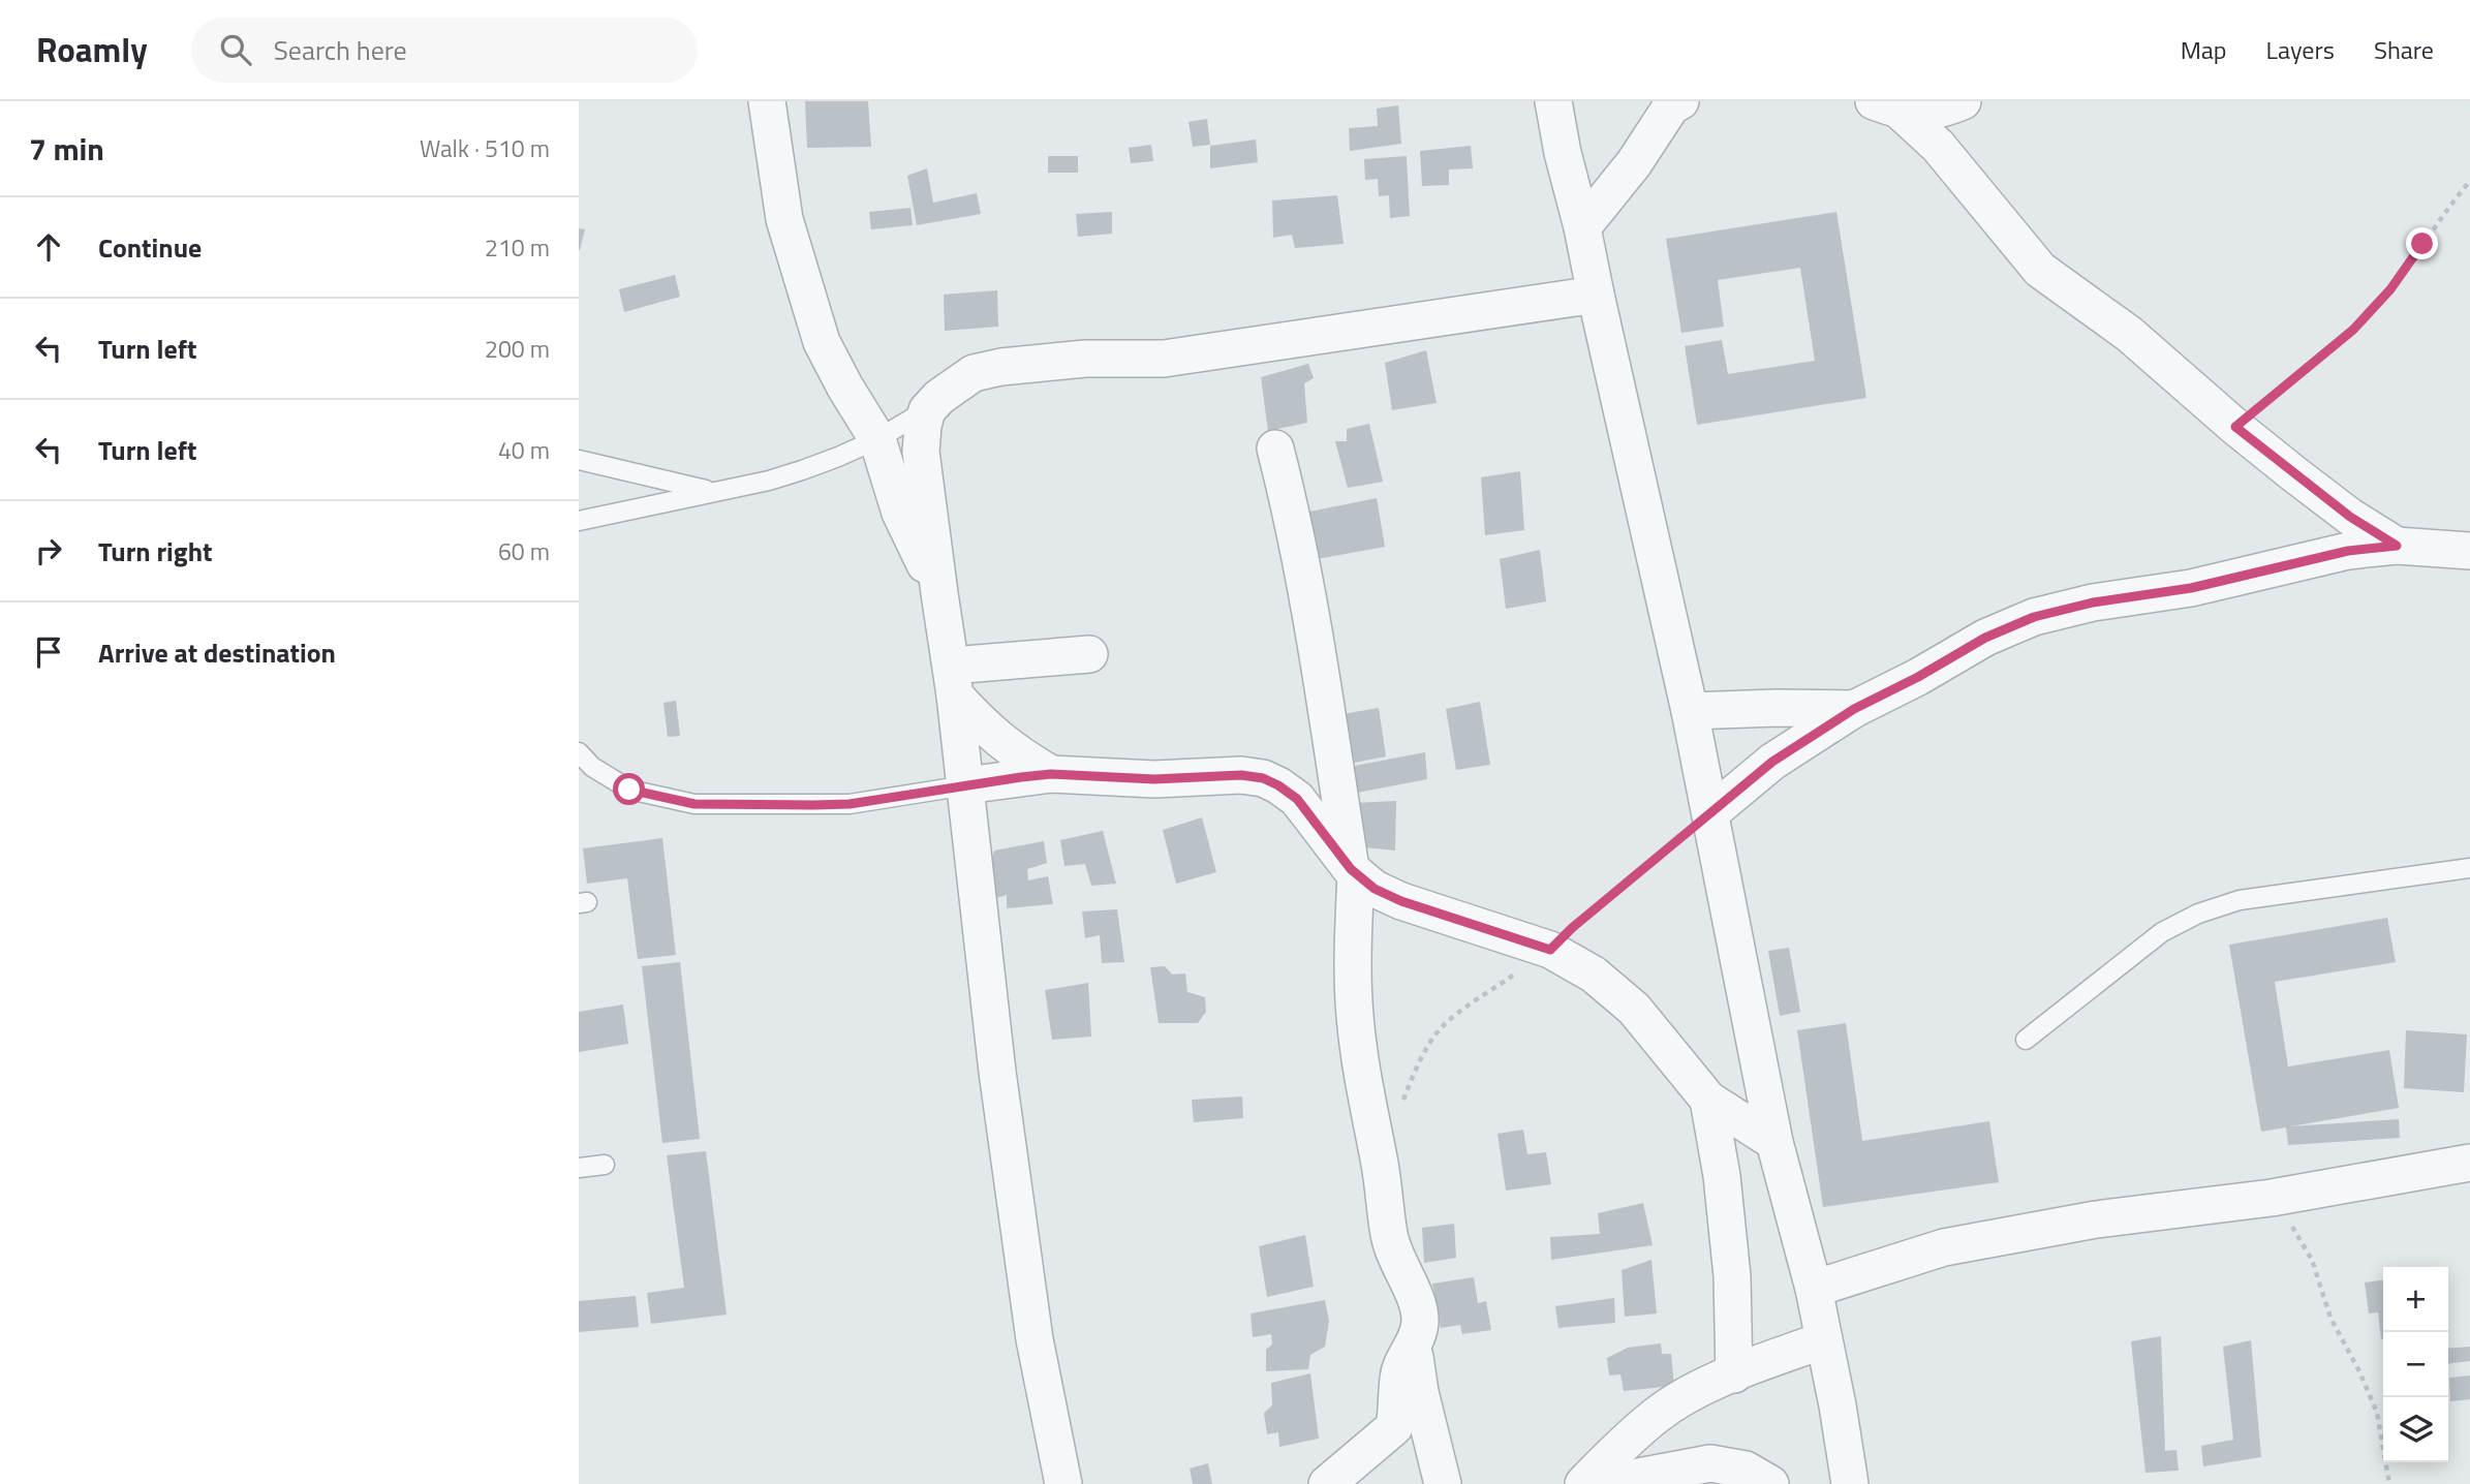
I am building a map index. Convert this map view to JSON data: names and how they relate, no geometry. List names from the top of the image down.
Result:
{
  "page": {
    "header": "Roamly",
    "search": "Search here",
    "nav": ["Map", "Layers", "Share"],
    "heading": ["7 min", "Walk · 510 m"],
    "list": [
      ["Continue", "210 m"],
      ["Turn left", "200 m"],
      ["Turn left", "40 m"],
      ["Turn right", "60 m"],
      "Arrive at destination"
    ],
    "map_buttons": ["+", "−"]
  }
}
